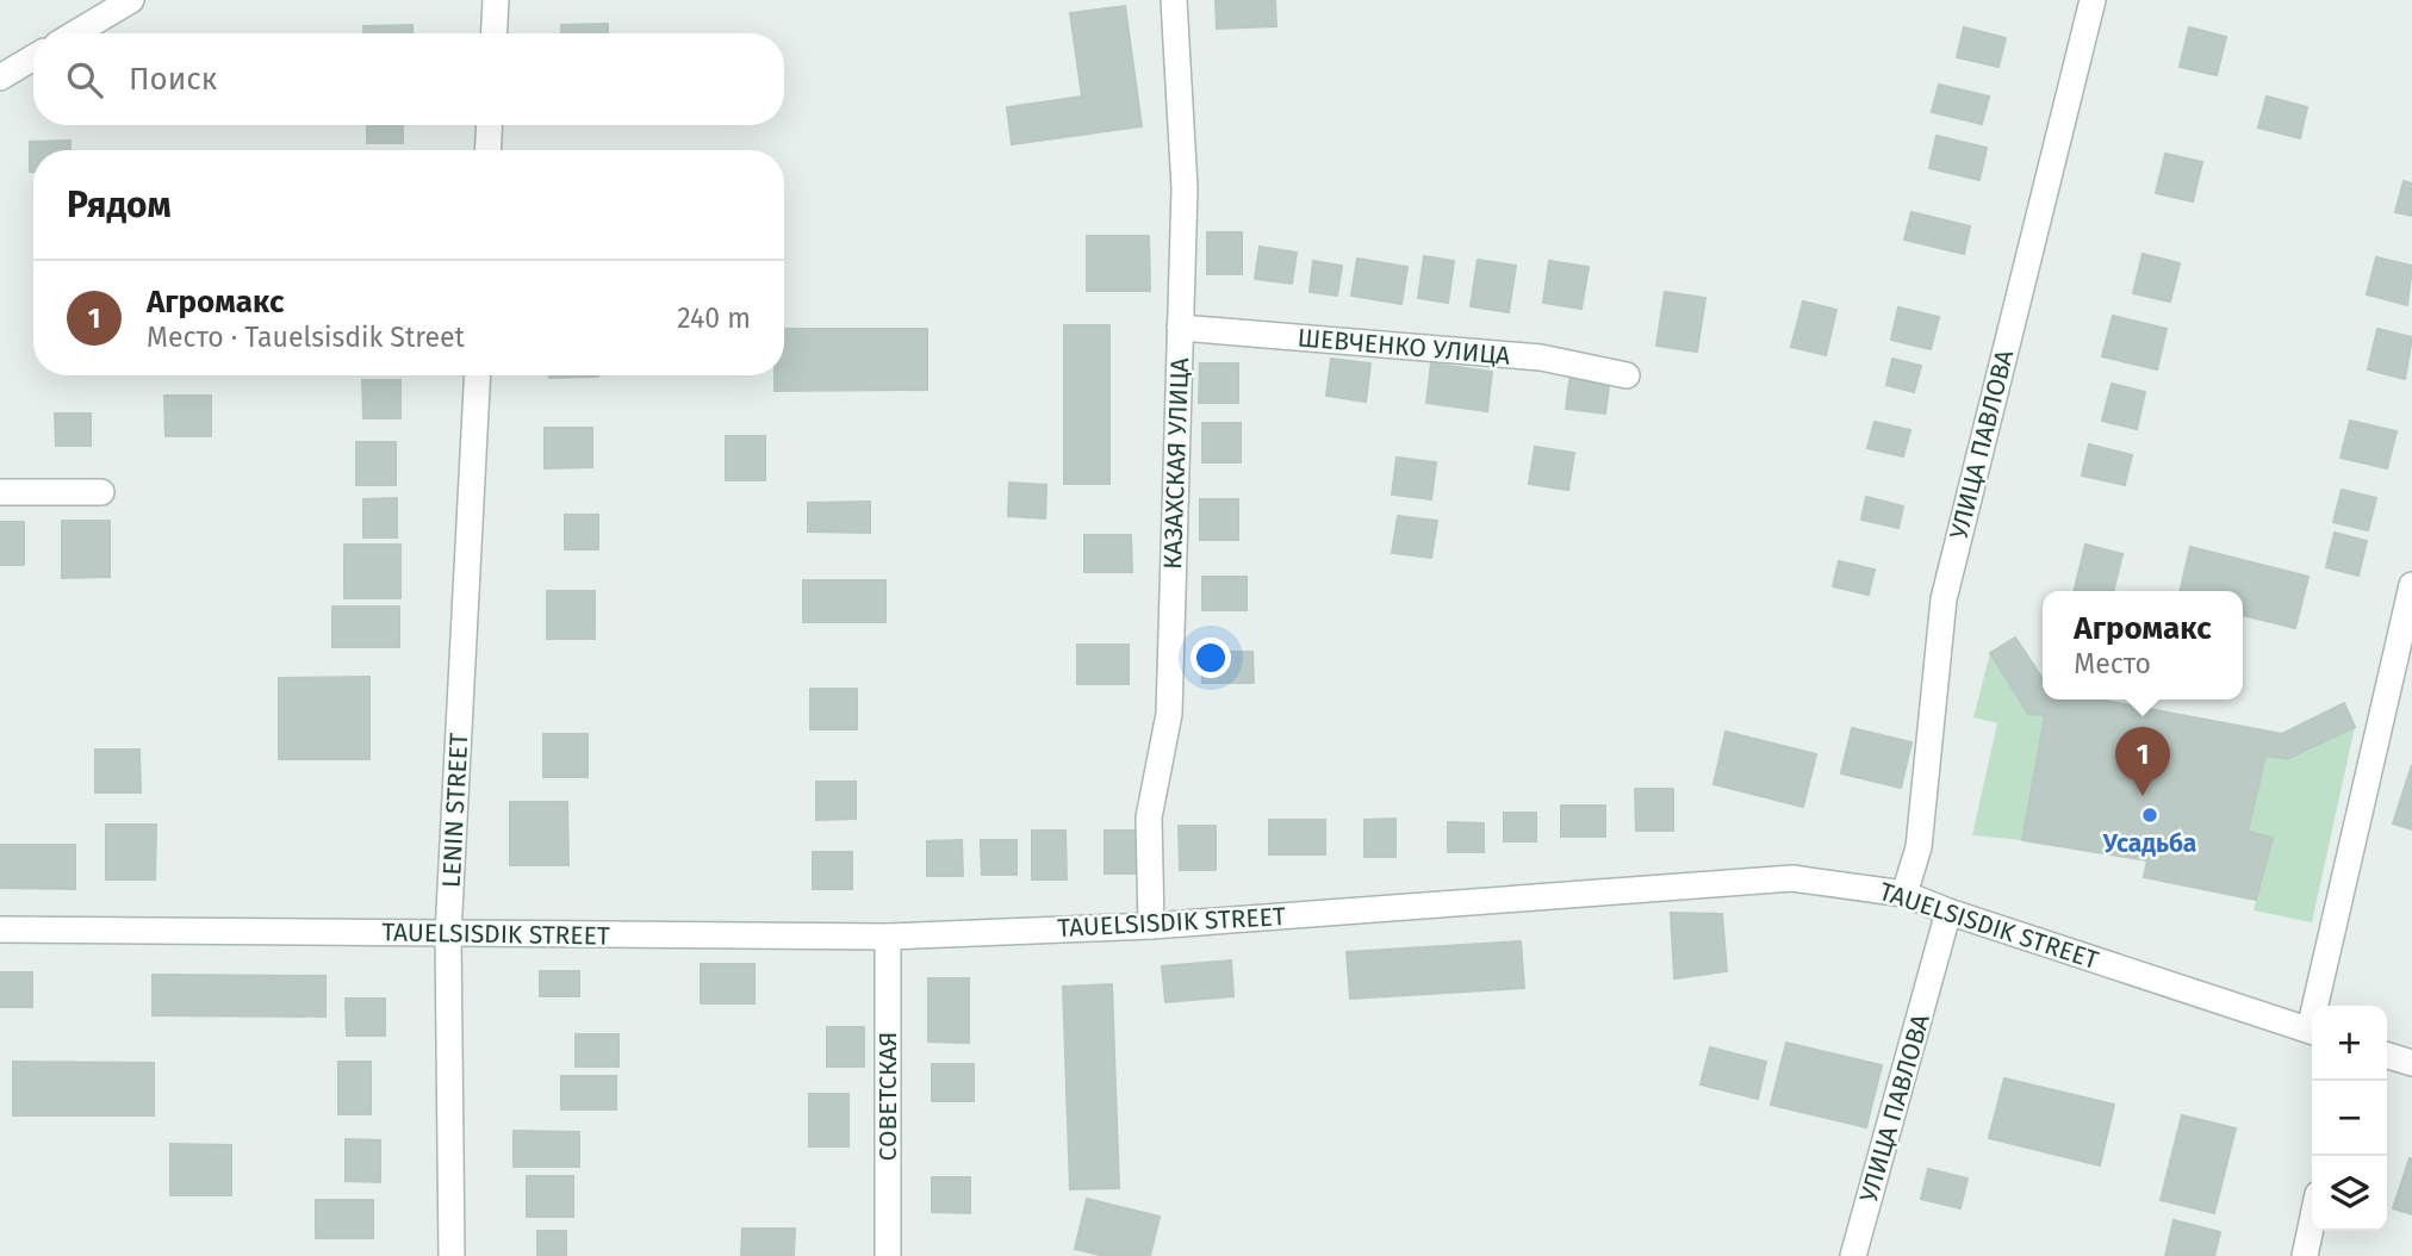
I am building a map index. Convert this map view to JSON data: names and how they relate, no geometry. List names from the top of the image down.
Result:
{
  "streets": {
    "street": [
      "ШЕВЧЕНКО УЛИЦА",
      "УЛИЦА ПАВЛОВА",
      "КАЗАХСКАЯ УЛИЦА",
      "LENIN STREET",
      "TAUELSISDIK STREET",
      "СОВЕТСКАЯ"
    ]
  },
  "crossings": [
    ["ШЕВЧЕНКО УЛИЦА", "КАЗАХСКАЯ УЛИЦА"],
    ["УЛИЦА ПАВЛОВА", "TAUELSISDIK STREET"],
    ["КАЗАХСКАЯ УЛИЦА", "TAUELSISDIK STREET"],
    ["LENIN STREET", "TAUELSISDIK STREET"],
    ["TAUELSISDIK STREET", "СОВЕТСКАЯ"]
  ],
  "places": ["Усадьба"],
  "page": {
    "search": "Поиск",
    "heading": "Рядом",
    "list": [
      {
        "mark": "1",
        "name": "Агромакс",
        "note": "Место · Tauelsisdik Street",
        "value": "240 m"
      }
    ],
    "popup": ["Агромакс", "Место"],
    "pins": "1",
    "map_buttons": ["+", "−"]
  }
}
